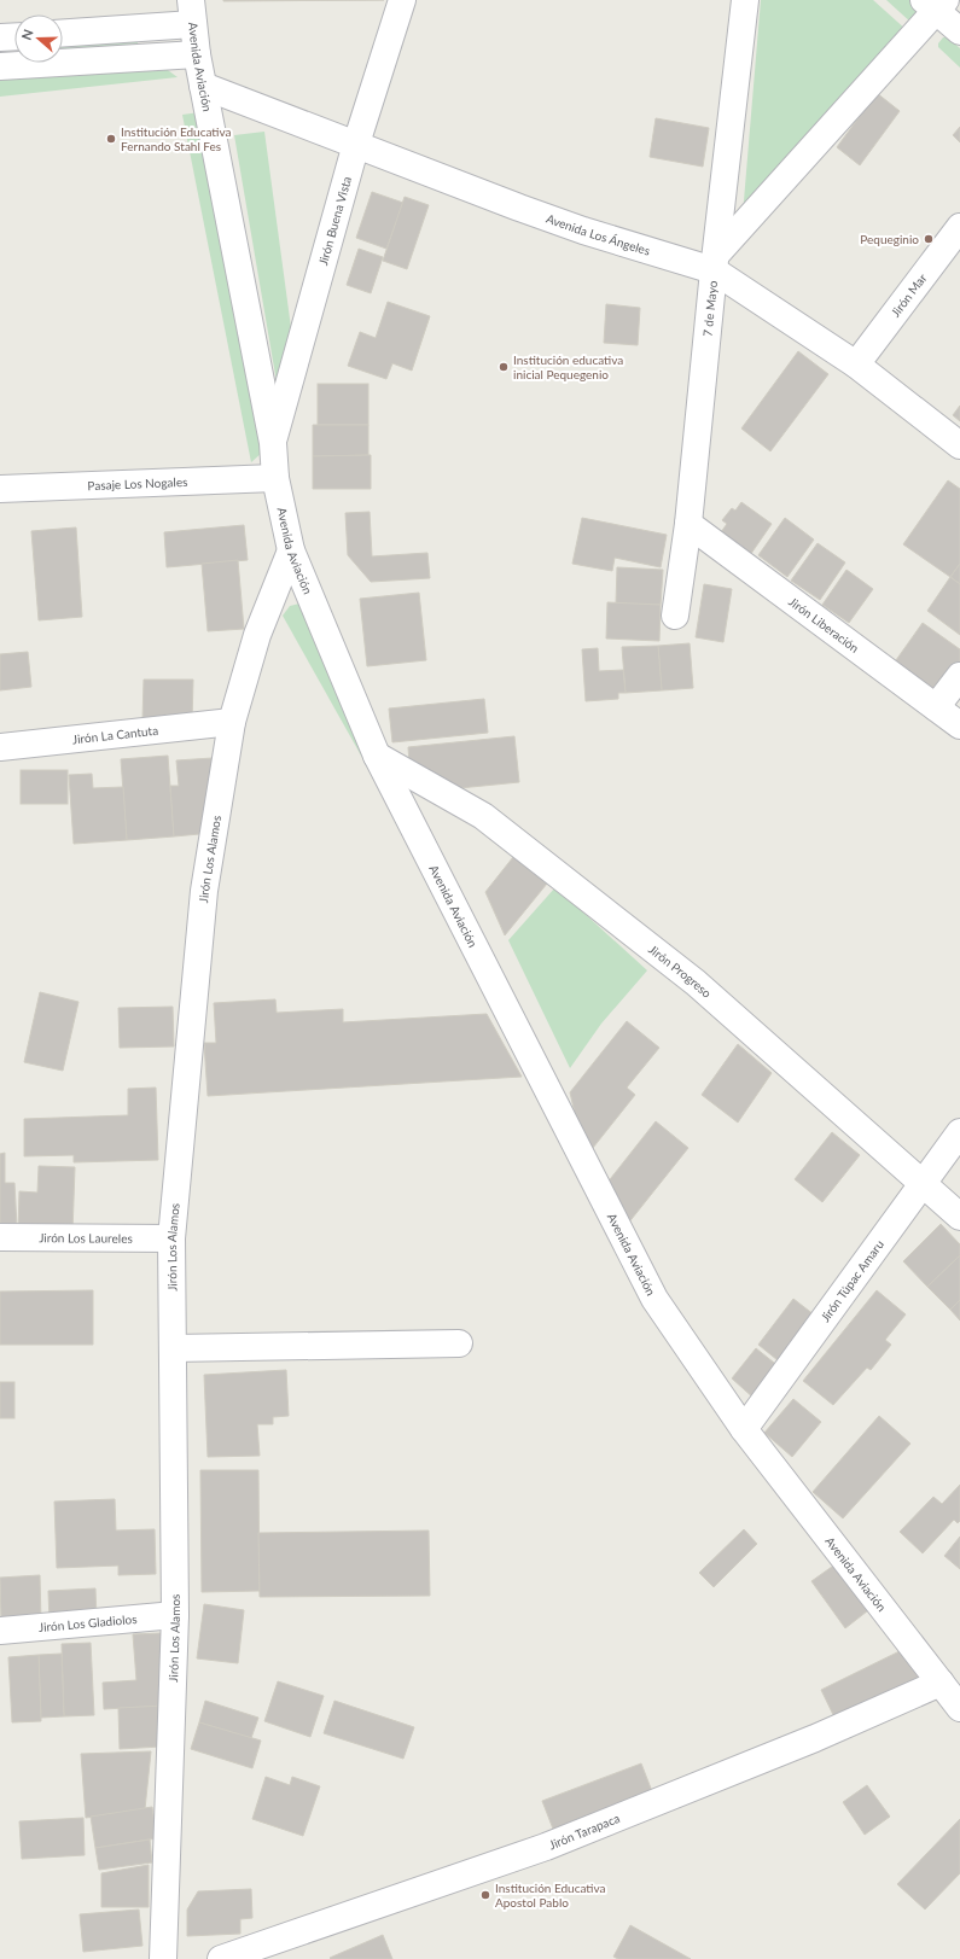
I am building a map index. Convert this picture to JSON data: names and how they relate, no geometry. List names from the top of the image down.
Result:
{
  "streets": {
    "street": [
      "Avenida Aviación",
      "Jirón Buena Vista",
      "Avenida Los Ángeles",
      "Jirón Mar",
      "7 de Mayo",
      "Pasaje Los Nogales",
      "Jirón Liberación",
      "Jirón La Cantuta",
      "Jirón Los Alamos",
      "Jirón Progreso",
      "Jirón Los Laureles",
      "Jirón Túpac Amaru",
      "Jirón Los Gladiolos",
      "Jirón Tarapaca"
    ]
  },
  "crossings": [
    ["Avenida Aviación", "Jirón Buena Vista"],
    ["Avenida Aviación", "Avenida Los Ángeles"],
    ["Avenida Aviación", "Pasaje Los Nogales"],
    ["Avenida Aviación", "Jirón Los Alamos"],
    ["Avenida Aviación", "Jirón Progreso"],
    ["Avenida Aviación", "Jirón Túpac Amaru"],
    ["Avenida Aviación", "Jirón Tarapaca"],
    ["Jirón Buena Vista", "Avenida Los Ángeles"],
    ["Avenida Los Ángeles", "Jirón Mar"],
    ["Avenida Los Ángeles", "7 de Mayo"],
    ["7 de Mayo", "Jirón Liberación"],
    ["Jirón La Cantuta", "Jirón Los Alamos"],
    ["Jirón Los Alamos", "Jirón Los Laureles"],
    ["Jirón Los Alamos", "Jirón Los Gladiolos"],
    ["Jirón Progreso", "Jirón Túpac Amaru"]
  ],
  "places": [
    "Institución Educativa Fernando Stahl Fes",
    "Pequeginio",
    "Institución educativa inicial Pequegenio",
    "Institución Educativa Apostol Pablo"
  ],
  "north": "left"
}
